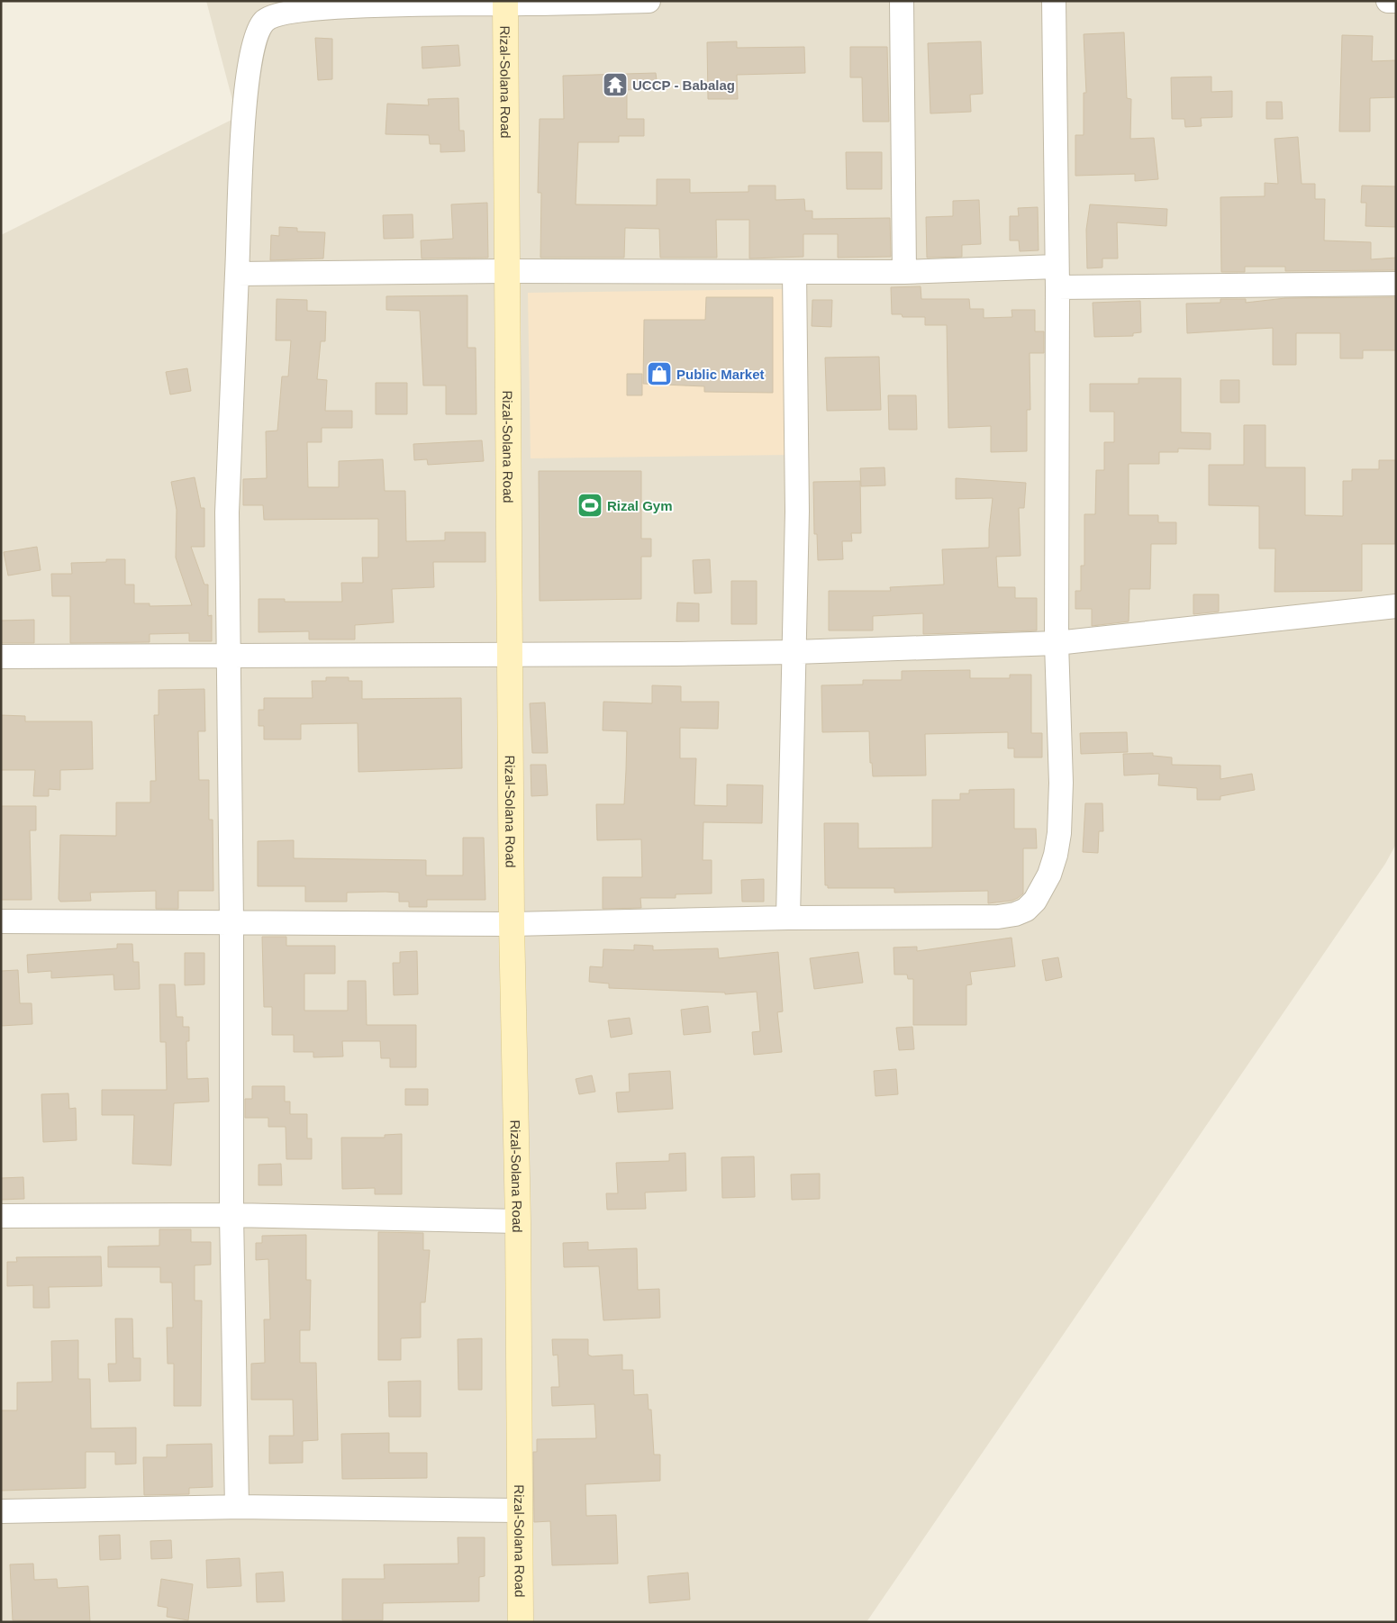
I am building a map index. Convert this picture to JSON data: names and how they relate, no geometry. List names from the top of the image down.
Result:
{
  "streets": {
    "main road": ["Rizal-Solana Road"]
  },
  "places": {
    "temple": ["UCCP - Babalag"],
    "shop": ["Public Market"],
    "sports": ["Rizal Gym"]
  }
}
